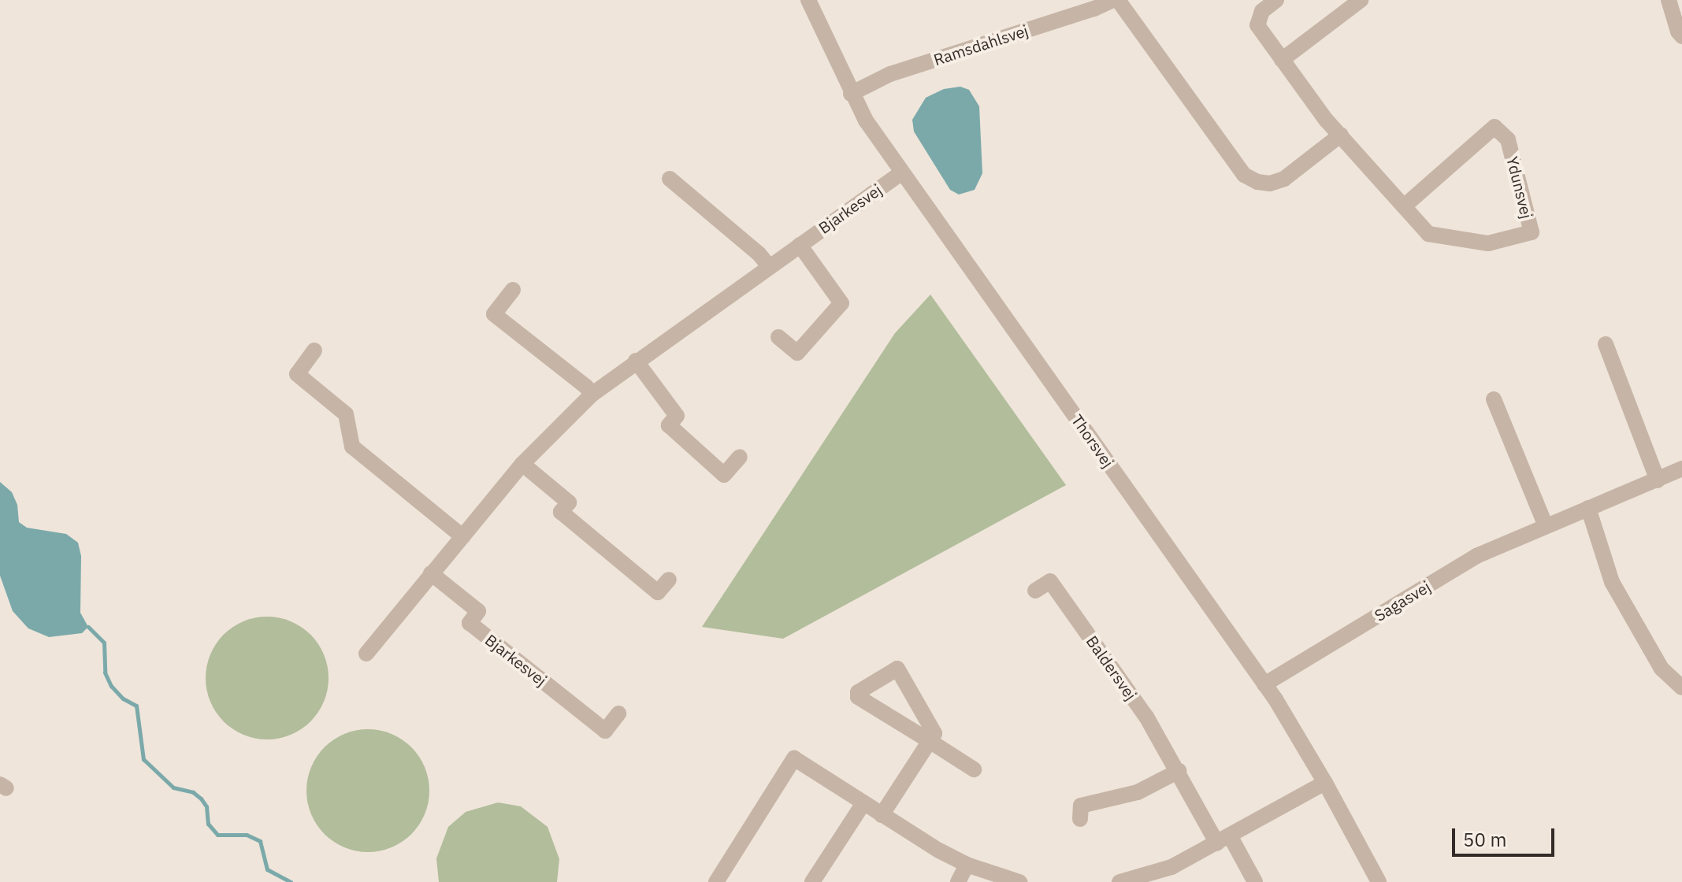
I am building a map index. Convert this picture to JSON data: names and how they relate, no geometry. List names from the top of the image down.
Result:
{
  "streets": {
    "street": [
      "Ramsdahlsvej",
      "Ydunsvej",
      "Bjarkesvej",
      "Thorsvej",
      "Sagasvej",
      "Baldersvej"
    ]
  },
  "crossings": [
    ["Ramsdahlsvej", "Thorsvej"],
    ["Bjarkesvej", "Thorsvej"],
    ["Thorsvej", "Sagasvej"]
  ],
  "scale_bar": "50 m"
}
